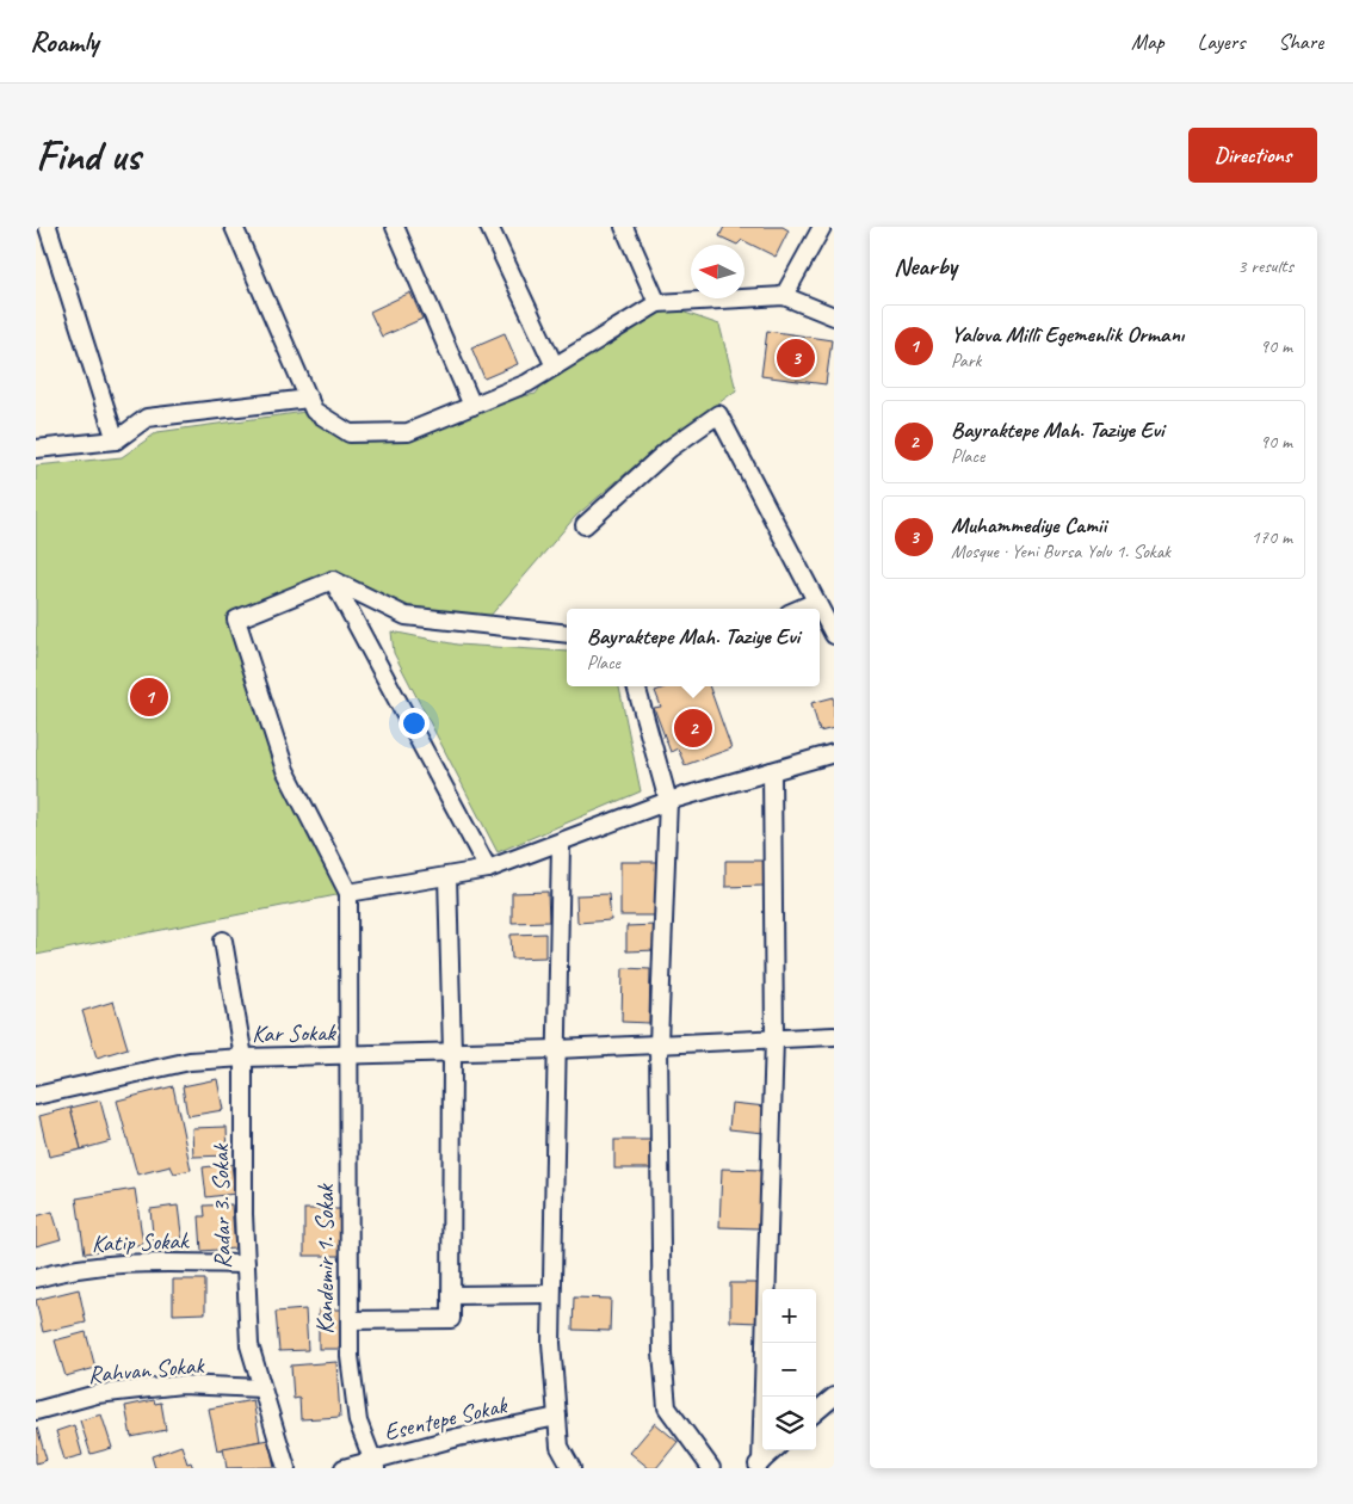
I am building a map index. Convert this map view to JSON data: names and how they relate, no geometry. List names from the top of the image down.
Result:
{
  "streets": {
    "street": [
      "Kar Sokak",
      "Radar 3. Sokak",
      "Katip Sokak",
      "Kandemir 1. Sokak",
      "Rahvan Sokak",
      "Esentepe Sokak"
    ]
  },
  "crossings": [
    ["Kar Sokak", "Radar 3. Sokak"],
    ["Kar Sokak", "Kandemir 1. Sokak"],
    ["Radar 3. Sokak", "Katip Sokak"],
    ["Radar 3. Sokak", "Rahvan Sokak"],
    ["Kandemir 1. Sokak", "Esentepe Sokak"]
  ],
  "north": "left",
  "page": {
    "header": "Roamly",
    "nav": ["Map", "Layers", "Share"],
    "buttons": "Directions",
    "title": "Find us",
    "heading": ["Nearby", "3 results"],
    "list": [
      {
        "mark": "1",
        "name": "Yalova Millî Egemenlik Ormanı",
        "note": "Park",
        "value": "90 m"
      },
      {
        "mark": "2",
        "name": "Bayraktepe Mah. Taziye Evi",
        "note": "Place",
        "value": "90 m"
      },
      {
        "mark": "3",
        "name": "Muhammediye Camii",
        "note": "Mosque · Yeni Bursa Yolu 1. Sokak",
        "value": "170 m"
      }
    ],
    "pins": ["3", "1", "2"],
    "popup": ["Bayraktepe Mah. Taziye Evi", "Place"],
    "map_buttons": ["+", "−"]
  }
}
